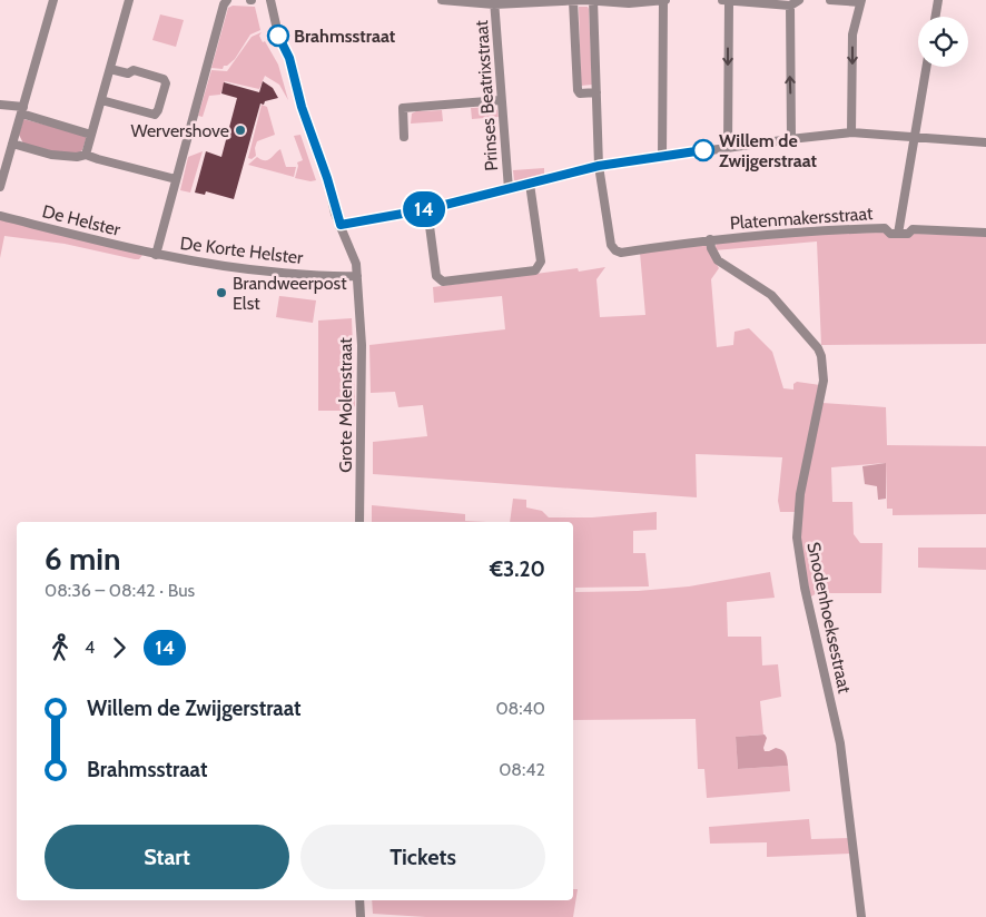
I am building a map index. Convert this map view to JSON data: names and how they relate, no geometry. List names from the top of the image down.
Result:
{
  "streets": {
    "street": [
      "Prinses Beatrixstraat",
      "Platenmakersstraat",
      "De Helster",
      "De Korte Helster",
      "Grote Molenstraat",
      "Snodenhoeksestraat"
    ]
  },
  "crossings": [
    ["Platenmakersstraat", "Snodenhoeksestraat"],
    ["De Helster", "De Korte Helster"],
    ["De Korte Helster", "Grote Molenstraat"]
  ],
  "places": [
    "Brahmsstraat",
    "Wervershove",
    "Willem de Zwijgerstraat",
    "Brandweerpost Elst"
  ],
  "lines": ["bus line 14"],
  "page": {
    "on_map": "14",
    "heading": ["6 min", "08:36 – 08:42 · Bus", "€3.20"],
    "legs": ["4", "14"],
    "list": [
      {
        "name": "Willem de Zwijgerstraat",
        "value": "08:40"
      },
      {
        "name": "Brahmsstraat",
        "value": "08:42"
      }
    ],
    "buttons": ["Start", "Tickets"]
  }
}
